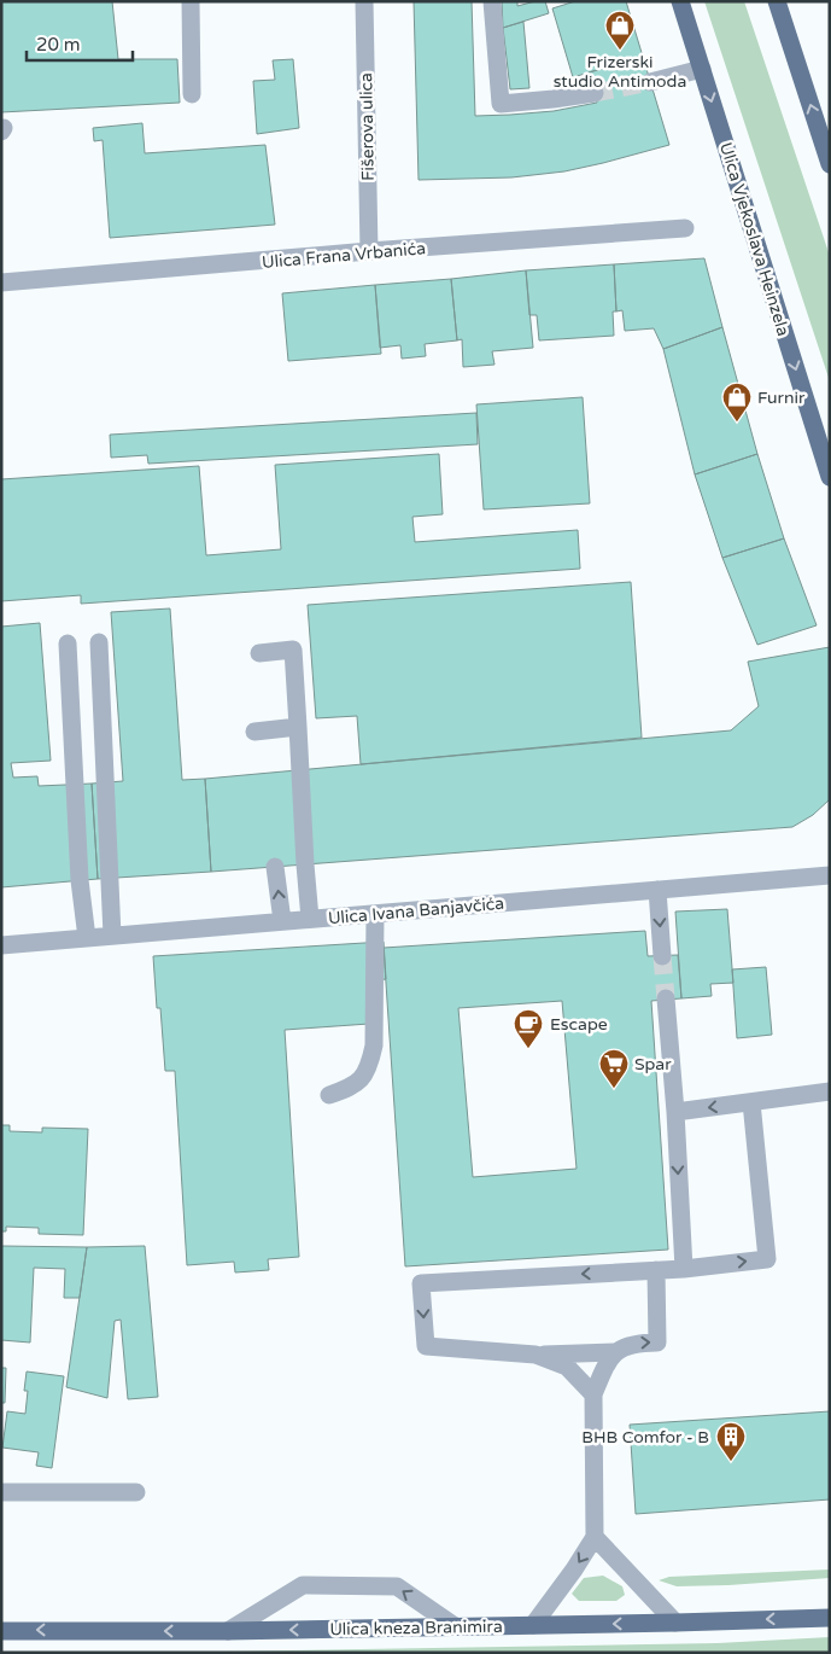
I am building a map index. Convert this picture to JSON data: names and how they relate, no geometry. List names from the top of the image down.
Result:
{
  "streets": {
    "main road": ["Ulica Vjekoslava Heinzela", "Ulica kneza Branimira"],
    "street": ["Fišerova ulica", "Ulica Frana Vrbanića", "Ulica Ivana Banjavčića"]
  },
  "crossings": [
    ["Fišerova ulica", "Ulica Frana Vrbanića"]
  ],
  "one_way": ["Ulica kneza Branimira"],
  "places": {
    "shop": ["Frizerski studio Antimoda", "Furnir"],
    "cafe": ["Escape"],
    "supermarket": ["Spar"],
    "building": ["BHB Comfor - B"]
  },
  "scale_bar": "20 m"
}
